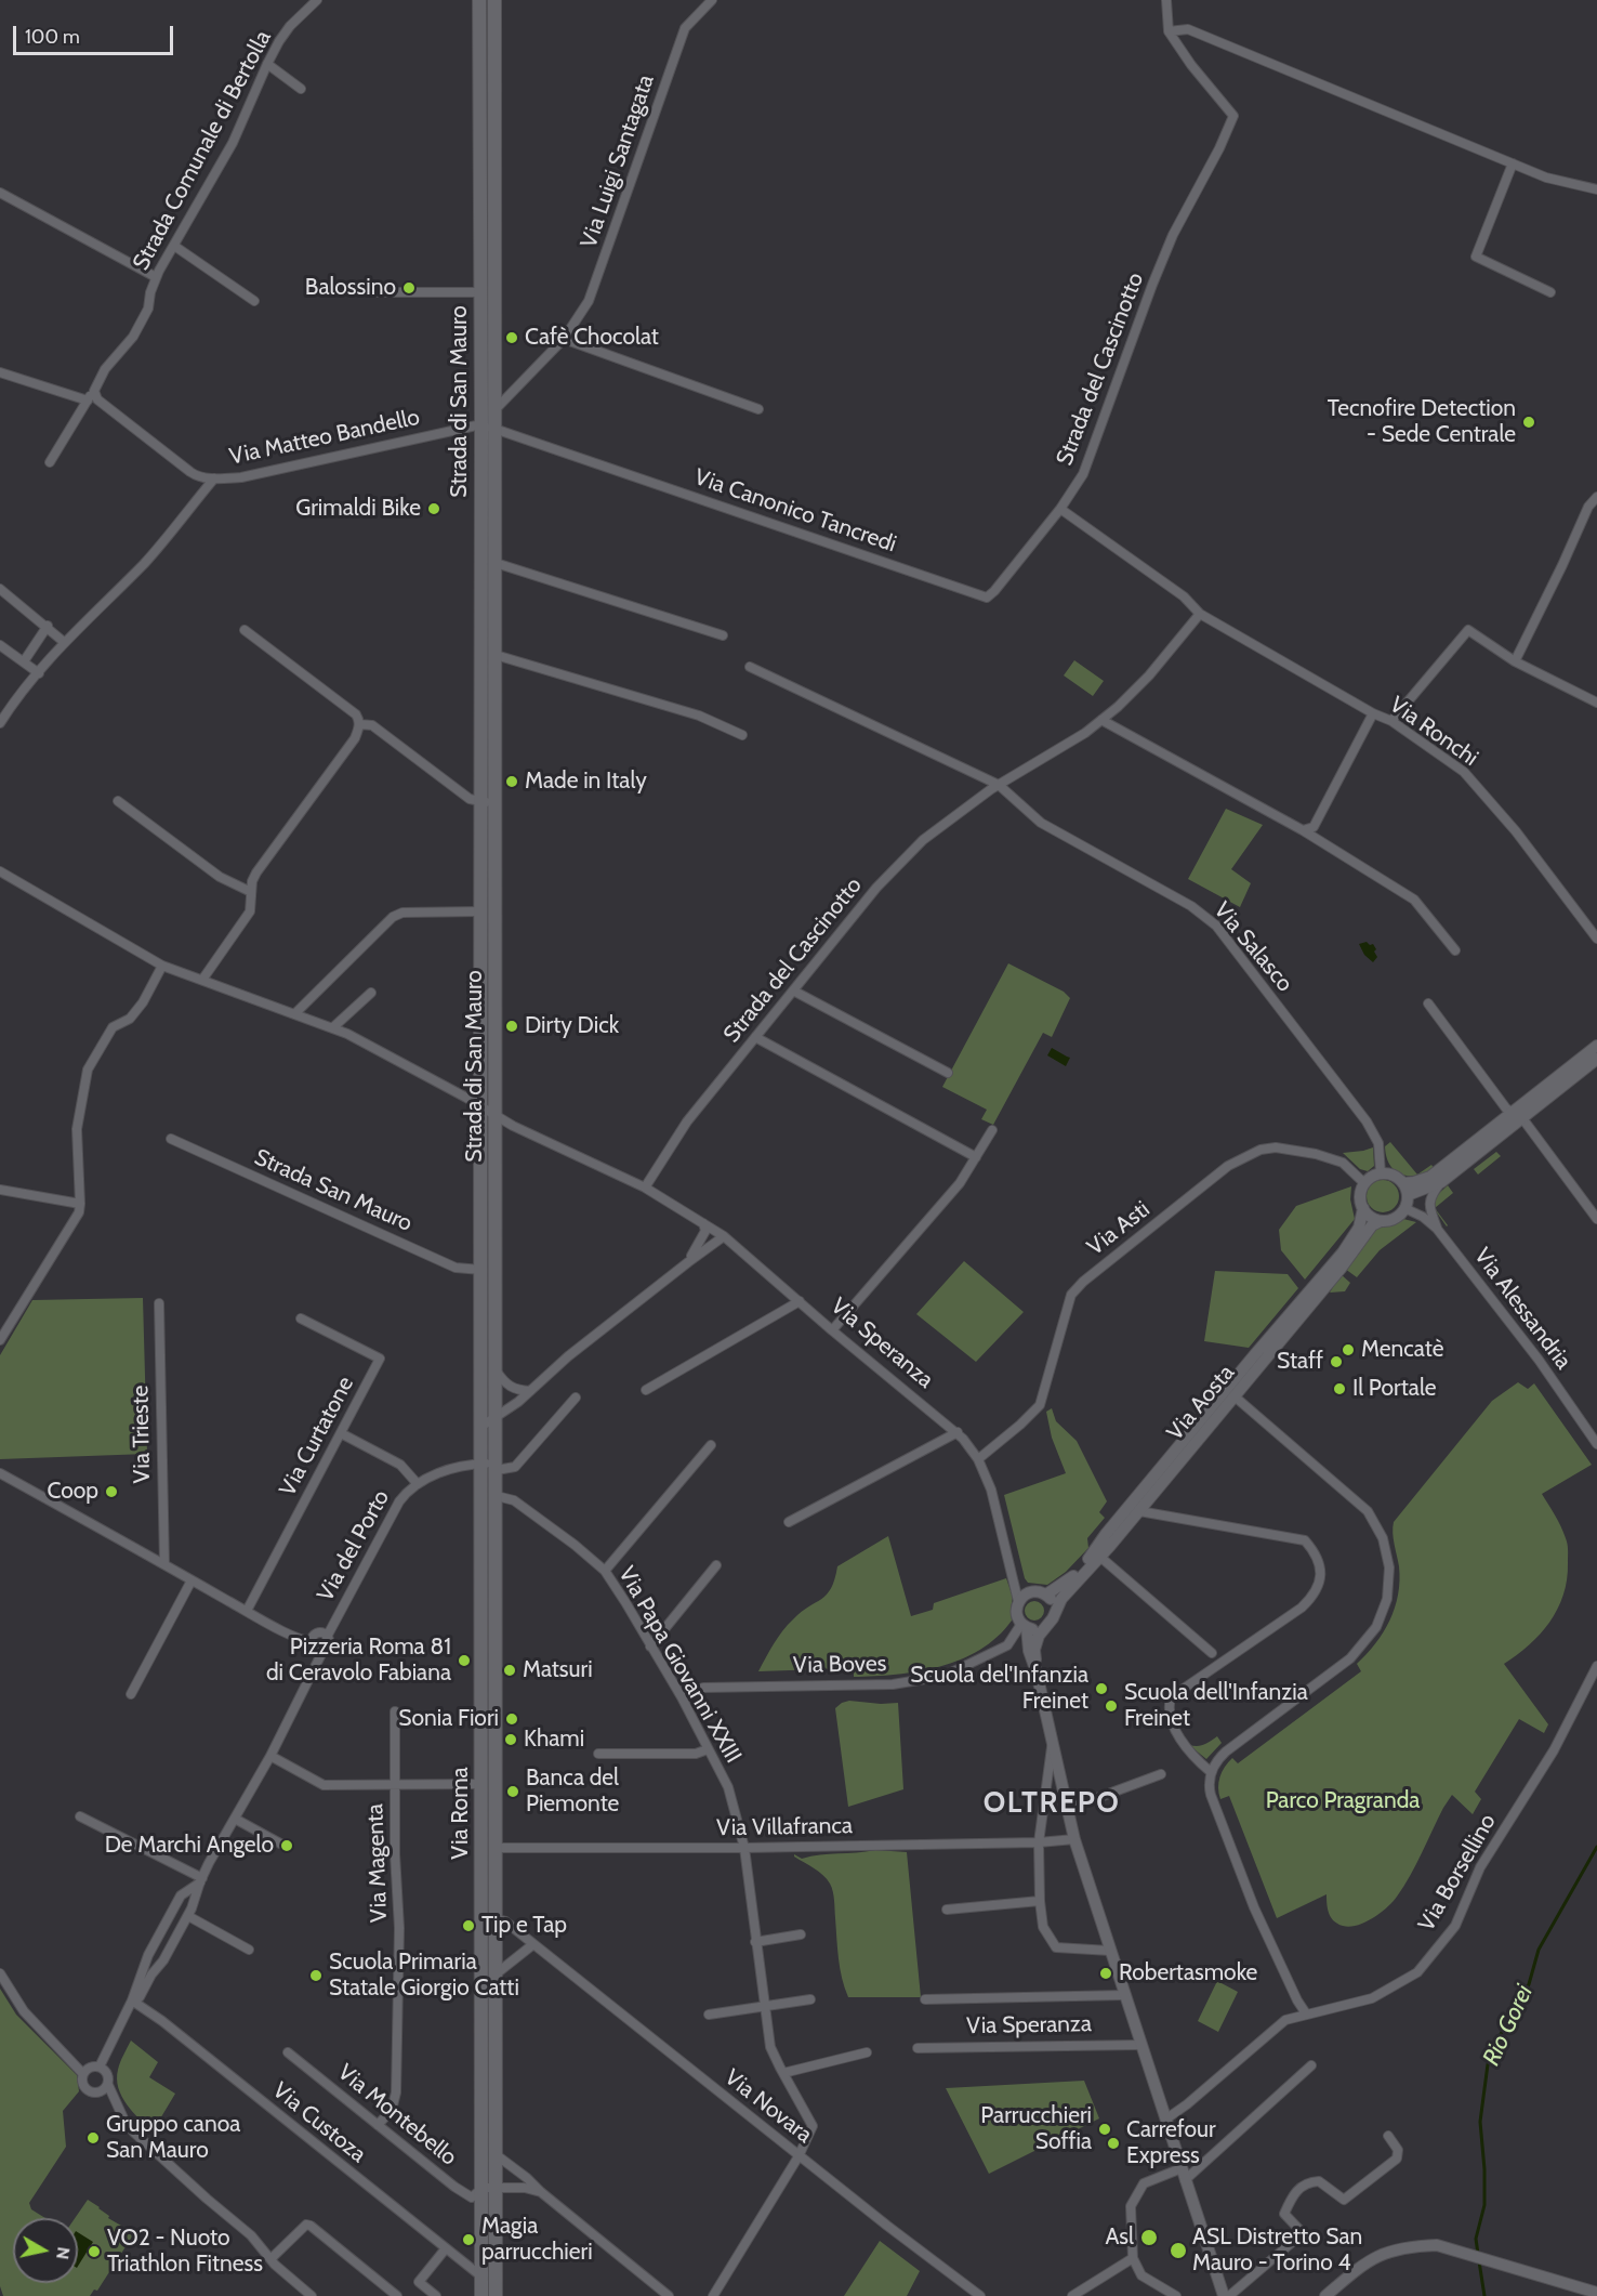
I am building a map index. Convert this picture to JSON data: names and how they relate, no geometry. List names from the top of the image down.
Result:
{
  "streets": {
    "main road": ["Strada di San Mauro", "Via Roma"],
    "street": [
      "Strada Comunale di Bertolla",
      "Via Luigi Santagata",
      "Strada del Cascinotto",
      "Via Matteo Bandello",
      "Via Canonico Tancredi",
      "Via Ronchi",
      "Via Salasco",
      "Strada San Mauro",
      "Via Asti",
      "Via Alessandria",
      "Via Speranza",
      "Via Aosta",
      "Via Trieste",
      "Via Curtatone",
      "Via del Porto",
      "Via Papa Giovanni XXIII",
      "Via Boves",
      "Via Villafranca",
      "Via Magenta",
      "Via Borsellino",
      "Via Novara",
      "Via Montebello",
      "Via Custoza"
    ]
  },
  "crossings": [
    ["Via Luigi Santagata", "Strada di San Mauro"],
    ["Strada del Cascinotto", "Via Canonico Tancredi"],
    ["Strada del Cascinotto", "Via Ronchi"],
    ["Strada del Cascinotto", "Via Salasco"],
    ["Strada del Cascinotto", "Via Speranza"],
    ["Strada di San Mauro", "Via Matteo Bandello"],
    ["Strada di San Mauro", "Via Canonico Tancredi"],
    ["Strada di San Mauro", "Strada San Mauro"],
    ["Strada di San Mauro", "Via Roma"],
    ["Via Matteo Bandello", "Via Canonico Tancredi"],
    ["Via Salasco", "Via Asti"],
    ["Via Salasco", "Via Alessandria"],
    ["Via Salasco", "Via Aosta"],
    ["Via Asti", "Via Alessandria"],
    ["Via Asti", "Via Speranza"],
    ["Via Asti", "Via Aosta"],
    ["Via Alessandria", "Via Aosta"],
    ["Via Speranza", "Via Aosta"],
    ["Via Speranza", "Via Boves"],
    ["Via Aosta", "Via Boves"],
    ["Via del Porto", "Via Roma"],
    ["Via Papa Giovanni XXIII", "Via Boves"],
    ["Via Papa Giovanni XXIII", "Via Roma"],
    ["Via Papa Giovanni XXIII", "Via Villafranca"],
    ["Via Papa Giovanni XXIII", "Via Novara"],
    ["Via Roma", "Via Villafranca"],
    ["Via Roma", "Via Novara"],
    ["Via Roma", "Via Montebello"],
    ["Via Roma", "Via Custoza"],
    ["Via Magenta", "Via Montebello"]
  ],
  "districts": ["OLTREPO"],
  "water": ["Rio Gorei"],
  "parks": ["Parco Pragranda"],
  "places": [
    "Balossino",
    "Cafè Chocolat",
    "Tecnofire Detection - Sede Centrale",
    "Grimaldi Bike",
    "Made in Italy",
    "Dirty Dick",
    "Mencatè",
    "Staff",
    "Il Portale",
    "Coop",
    "Pizzeria Roma 81 di Ceravolo Fabiana",
    "Matsuri",
    "Scuola del'Infanzia Freinet",
    "Scuola dell'Infanzia Freinet",
    "Sonia Fiori",
    "Khami",
    "Banca del Piemonte",
    "De Marchi Angelo",
    "Tip e Tap",
    "Robertasmoke",
    "Scuola Primaria Statale Giorgio Catti",
    "Parrucchieri Soffia",
    "Gruppo canoa San Mauro",
    "Carrefour Express",
    "Asl",
    "Magia parrucchieri",
    "ASL Distretto San Mauro - Torino 4",
    "VO2 - Nuoto Triathlon Fitness"
  ],
  "scale_bar": "100 m",
  "north": "right"
}
